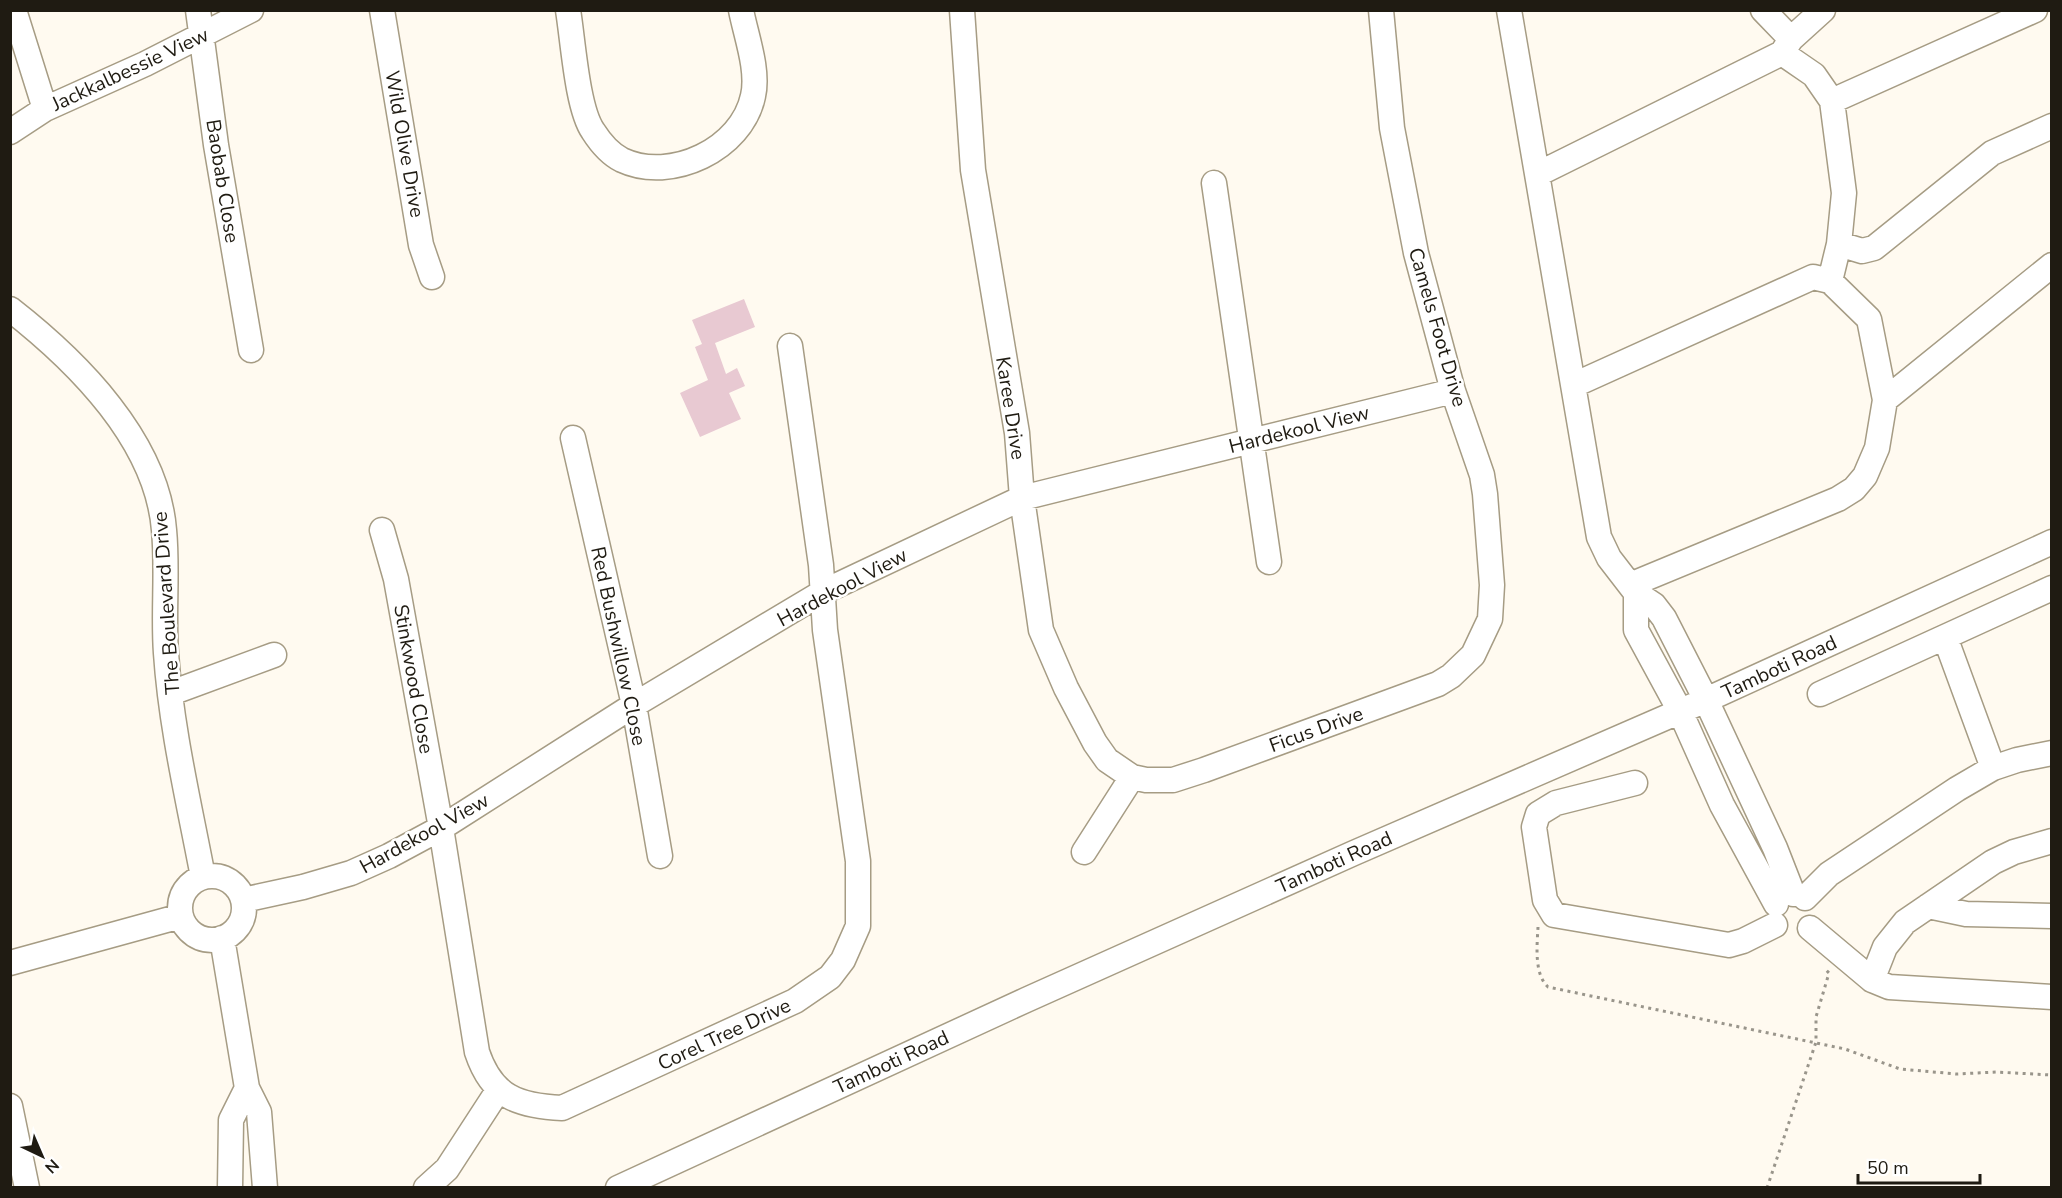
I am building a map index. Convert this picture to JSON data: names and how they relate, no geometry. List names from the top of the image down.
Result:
{
  "streets": {
    "street": [
      "Jackkalbessie View",
      "Wild Olive Drive",
      "Baobab Close",
      "Camels Foot Drive",
      "Karee Drive",
      "Hardekool View",
      "The Boulevard Drive",
      "Red Bushwillow Close",
      "Tamboti Road",
      "Stinkwood Close",
      "Ficus Drive",
      "Corel Tree Drive"
    ]
  },
  "crossings": [
    ["Jackkalbessie View", "Baobab Close"],
    ["Camels Foot Drive", "Hardekool View"],
    ["Camels Foot Drive", "Ficus Drive"],
    ["Karee Drive", "Hardekool View"],
    ["Karee Drive", "Ficus Drive"],
    ["Hardekool View", "The Boulevard Drive"],
    ["Hardekool View", "Red Bushwillow Close"],
    ["Hardekool View", "Stinkwood Close"],
    ["Hardekool View", "Corel Tree Drive"],
    ["Stinkwood Close", "Corel Tree Drive"]
  ],
  "scale_bar": "50 m",
  "north": "bottom right"
}
